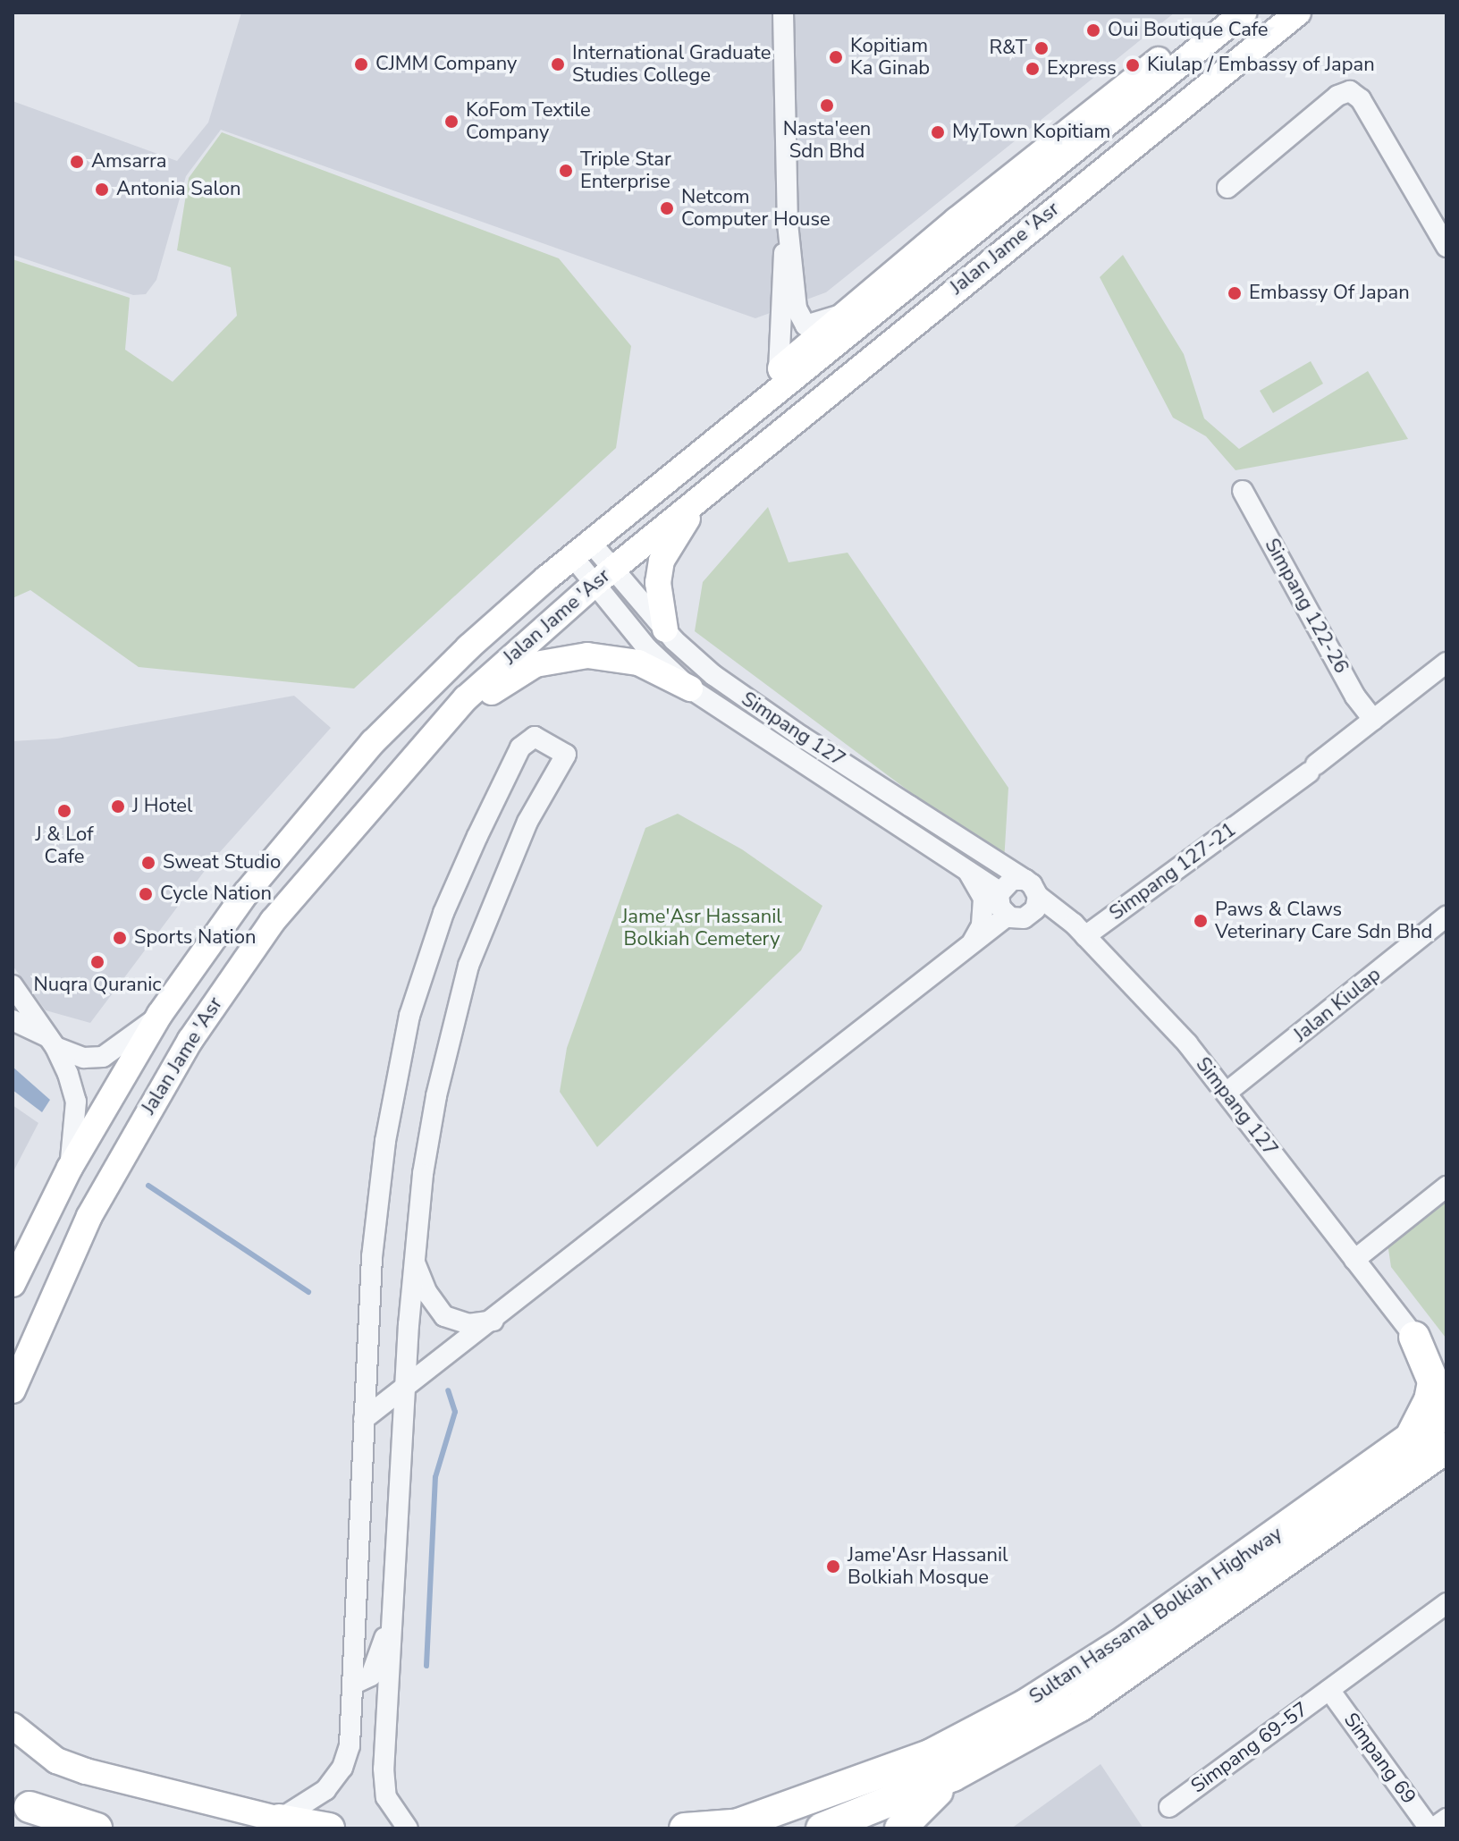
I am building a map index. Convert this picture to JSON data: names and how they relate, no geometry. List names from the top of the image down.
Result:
{
  "streets": {
    "highway": ["Sultan Hassanal Bolkiah Highway"],
    "main road": ["Jalan Jame 'Asr"],
    "street": [
      "Simpang 122-26",
      "Simpang 127",
      "Simpang 127-21",
      "Jalan Kiulap",
      "Simpang 69-57",
      "Simpang 69"
    ]
  },
  "crossings": [
    ["Jalan Jame 'Asr", "Simpang 127"],
    ["Simpang 122-26", "Simpang 127-21"],
    ["Simpang 127", "Simpang 127-21"],
    ["Simpang 127", "Jalan Kiulap"],
    ["Simpang 69-57", "Simpang 69"]
  ],
  "parks": ["Jame'Asr Hassanil Bolkiah Cemetery"],
  "places": [
    "Oui Boutique Cafe",
    "R&T",
    "Kopitiam Ka Ginab",
    "CJMM Company",
    "International Graduate Studies College",
    "Kiulap / Embassy of Japan",
    "Express",
    "Nasta'een Sdn Bhd",
    "KoFom Textile Company",
    "MyTown Kopitiam",
    "Amsarra",
    "Triple Star Enterprise",
    "Antonia Salon",
    "Netcom Computer House",
    "Embassy Of Japan",
    "J Hotel",
    "J & Lof Cafe",
    "Sweat Studio",
    "Cycle Nation",
    "Paws & Claws Veterinary Care Sdn Bhd",
    "Sports Nation",
    "Nuqra Quranic",
    "Jame'Asr Hassanil Bolkiah Mosque"
  ]
}
